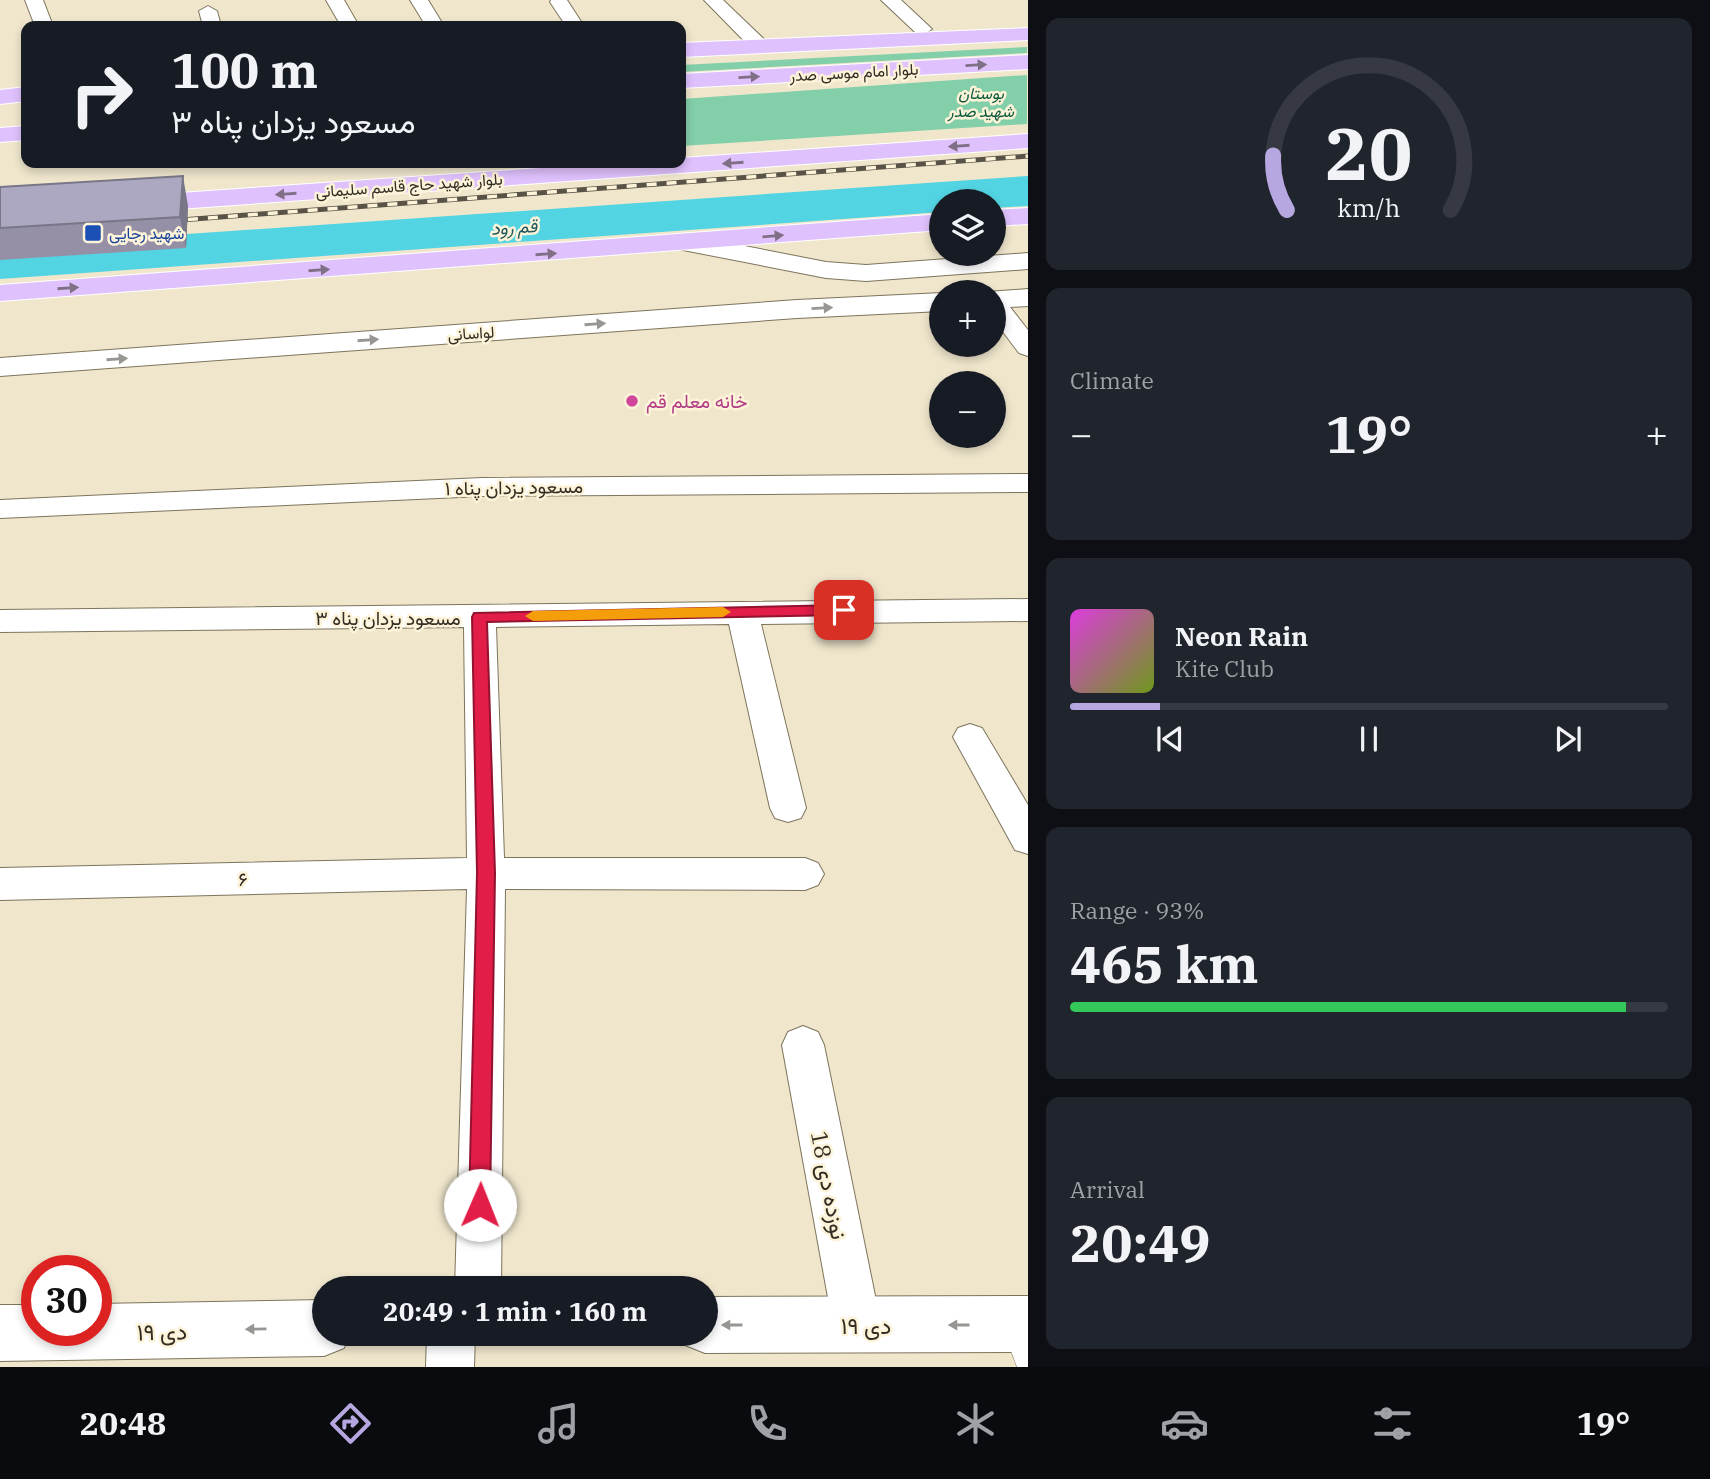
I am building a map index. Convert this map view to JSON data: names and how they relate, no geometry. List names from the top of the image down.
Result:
{
  "streets": {
    "main road": [
      "بلوار امام موسی صدر",
      "بلوار شهید حاج قاسم سلیمانی",
      "لواسانی",
      "۱۹ دی"
    ],
    "street": [
      "۱ مسعود یزدان پناه",
      "۳ مسعود یزدان پناه",
      "۶",
      "نوزده دی 18"
    ]
  },
  "crossings": [
    ["نوزده دی 18", "۱۹ دی"]
  ],
  "one_way": ["۱۹ دی"],
  "water": ["قم رود"],
  "parks": ["بوستان شهید صدر"],
  "places": {
    "transit": ["شهید رجایی"],
    "other": ["خانه معلم قم"]
  },
  "page": {
    "turn": ["100 m", "۳ مسعود یزدان پناه"],
    "map_buttons": ["+", "−"],
    "tile": [
      "Climate",
      ["Range · 93%", "465 km"],
      ["Arrival", "20:49"]
    ],
    "heat": ["−", "19°", "+"],
    "song": ["Neon Rain", "Kite Club"],
    "limit": "30",
    "trip": "20:49 · 1 min · 160 m",
    "tabs": ["20:48", "19°"],
    "gauge": ["20", "km/h"]
  }
}
